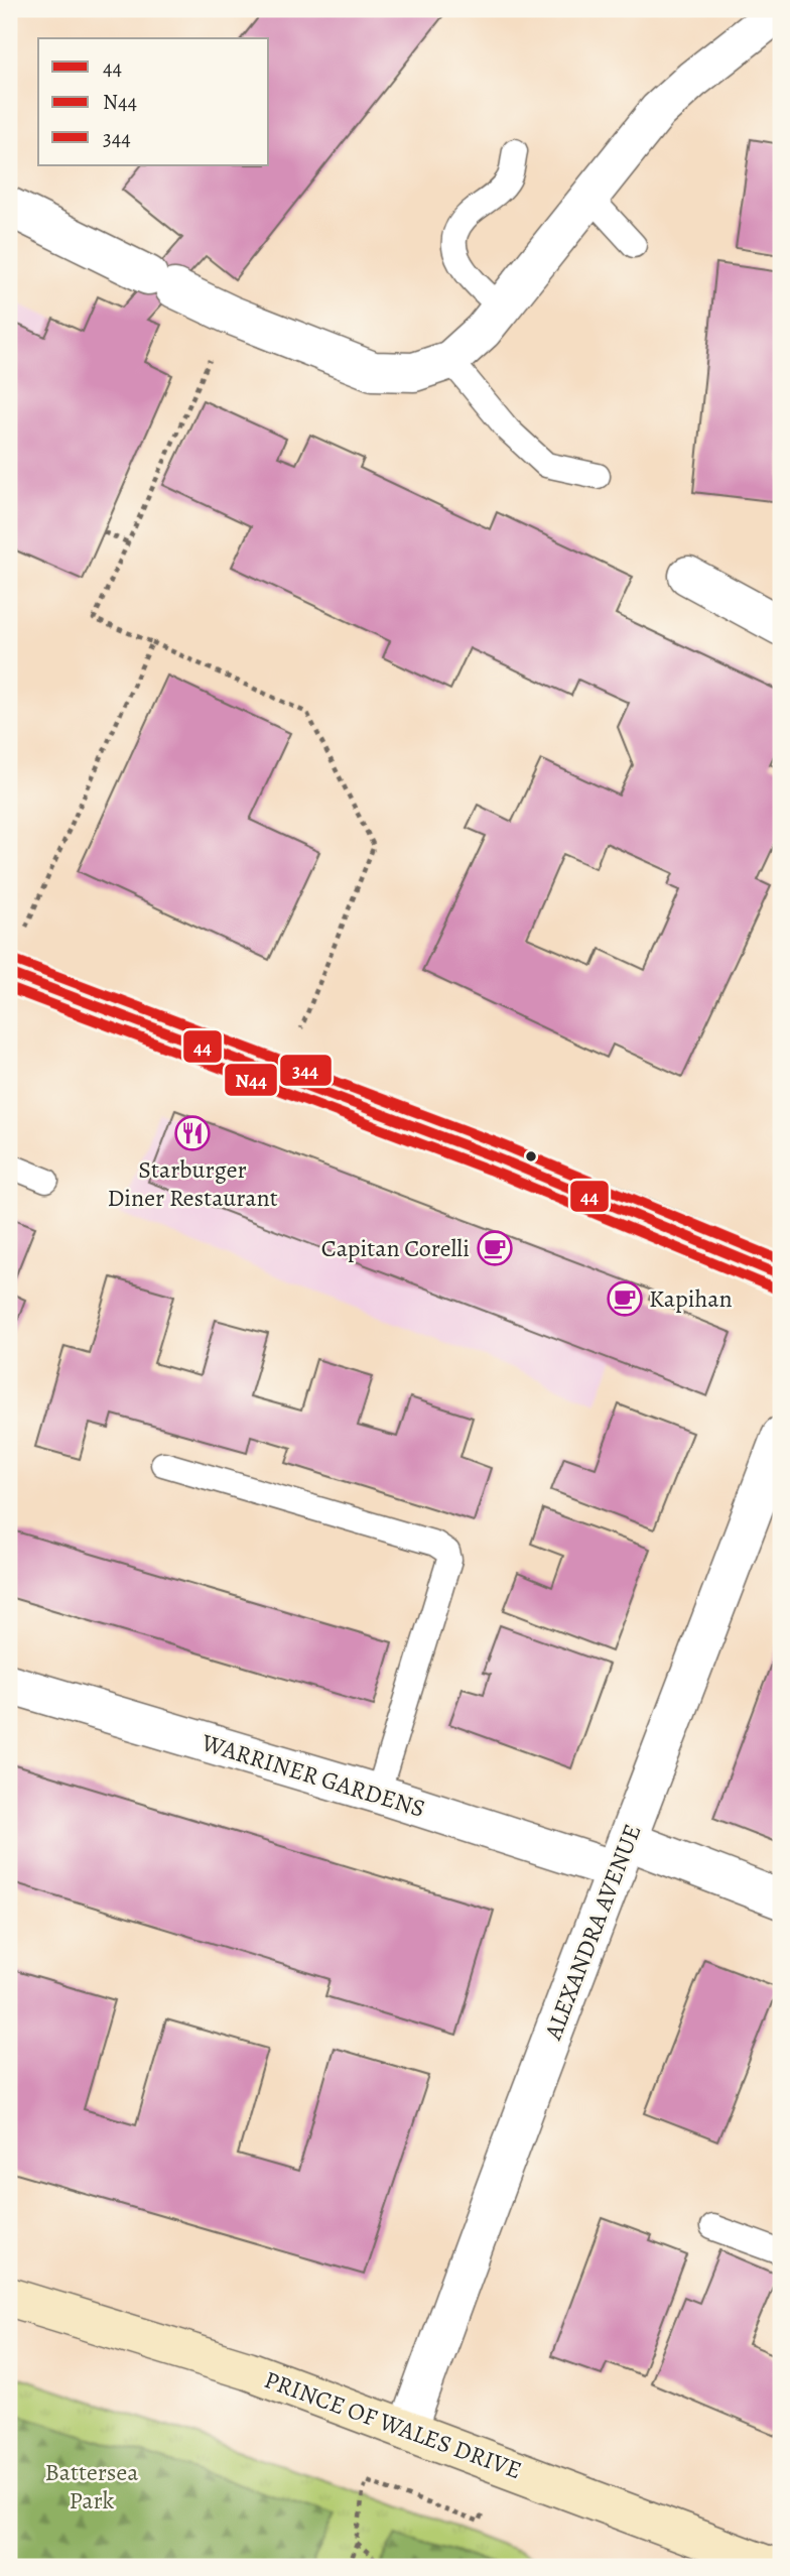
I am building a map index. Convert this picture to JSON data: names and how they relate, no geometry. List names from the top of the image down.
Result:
{
  "streets": {
    "street": ["WARRINER GARDENS", "ALEXANDRA AVENUE", "PRINCE OF WALES DRIVE"]
  },
  "crossings": [
    ["WARRINER GARDENS", "ALEXANDRA AVENUE"],
    ["ALEXANDRA AVENUE", "PRINCE OF WALES DRIVE"]
  ],
  "parks": ["Battersea Park"],
  "places": {
    "restaurant": ["Starburger Diner Restaurant"],
    "cafe": ["Capitan Corelli", "Kapihan"]
  },
  "lines": ["transit line 344", "transit line 44", "transit line N44"],
  "legend": ["44", "N44", "344"]
}
